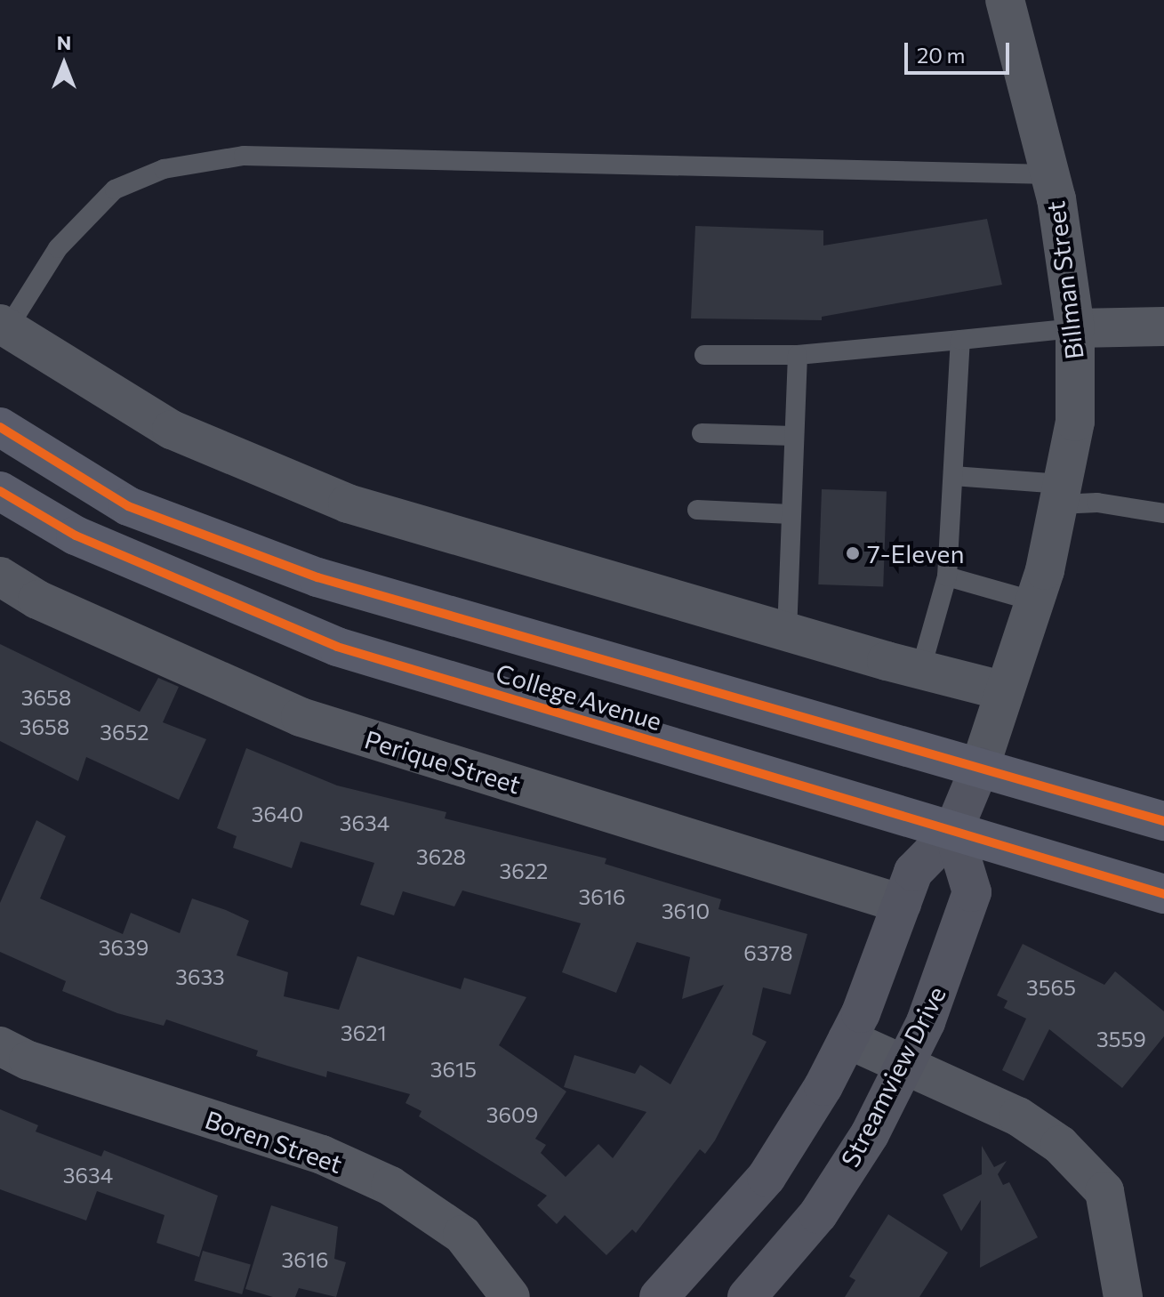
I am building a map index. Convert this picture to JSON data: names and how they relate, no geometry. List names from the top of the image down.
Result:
{
  "streets": {
    "main road": ["College Avenue", "Streamview Drive"],
    "street": ["Billman Street", "Perique Street", "Boren Street"]
  },
  "crossings": [
    ["Billman Street", "College Avenue"],
    ["College Avenue", "Streamview Drive"]
  ],
  "places": ["7-Eleven"],
  "house_numbers": [
    "3658",
    "3658",
    "3652",
    "3640",
    "3634",
    "3628",
    "3622",
    "3616",
    "3610",
    "3639",
    "6378",
    "3633",
    "3565",
    "3621",
    "3559",
    "3615",
    "3609",
    "3634",
    "3616"
  ],
  "scale_bar": "20 m",
  "north": "top"
}
